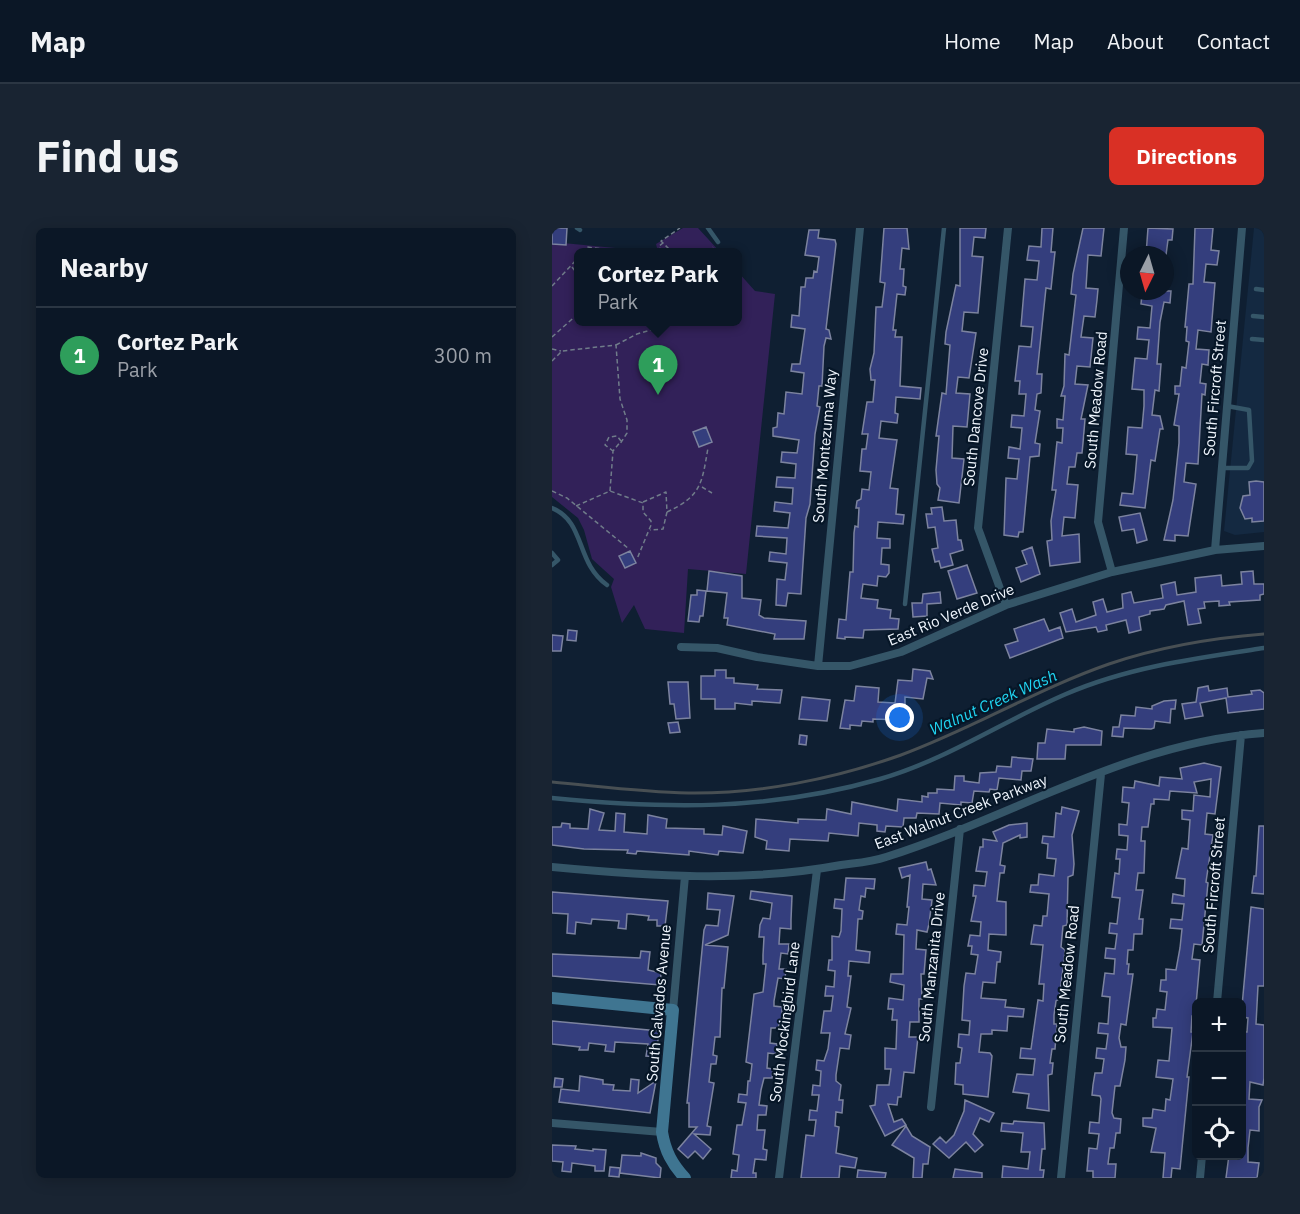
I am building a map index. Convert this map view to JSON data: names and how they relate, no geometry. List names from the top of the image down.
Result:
{
  "streets": {
    "street": [
      "South Fircroft Street",
      "South Meadow Road",
      "South Dancove Drive",
      "South Montezuma Way",
      "East Rio Verde Drive",
      "East Walnut Creek Parkway",
      "South Manzanita Drive",
      "South Calvados Avenue",
      "South Mockingbird Lane"
    ]
  },
  "crossings": [
    ["South Fircroft Street", "East Rio Verde Drive"],
    ["South Fircroft Street", "East Walnut Creek Parkway"],
    ["South Meadow Road", "East Rio Verde Drive"],
    ["South Meadow Road", "East Walnut Creek Parkway"],
    ["South Dancove Drive", "East Rio Verde Drive"],
    ["South Montezuma Way", "East Rio Verde Drive"],
    ["East Walnut Creek Parkway", "South Manzanita Drive"],
    ["East Walnut Creek Parkway", "South Calvados Avenue"],
    ["East Walnut Creek Parkway", "South Mockingbird Lane"]
  ],
  "water": ["Walnut Creek Wash"],
  "north": "bottom",
  "page": {
    "header": "Map",
    "nav": [
      "Home",
      "Map",
      "About",
      "Contact"
    ],
    "buttons": "Directions",
    "title": "Find us",
    "heading": "Nearby",
    "popup": ["Cortez Park", "Park"],
    "list": [
      {
        "mark": "1",
        "name": "Cortez Park",
        "note": "Park",
        "value": "300 m"
      }
    ],
    "pins": "1",
    "map_buttons": ["+", "−"]
  }
}
